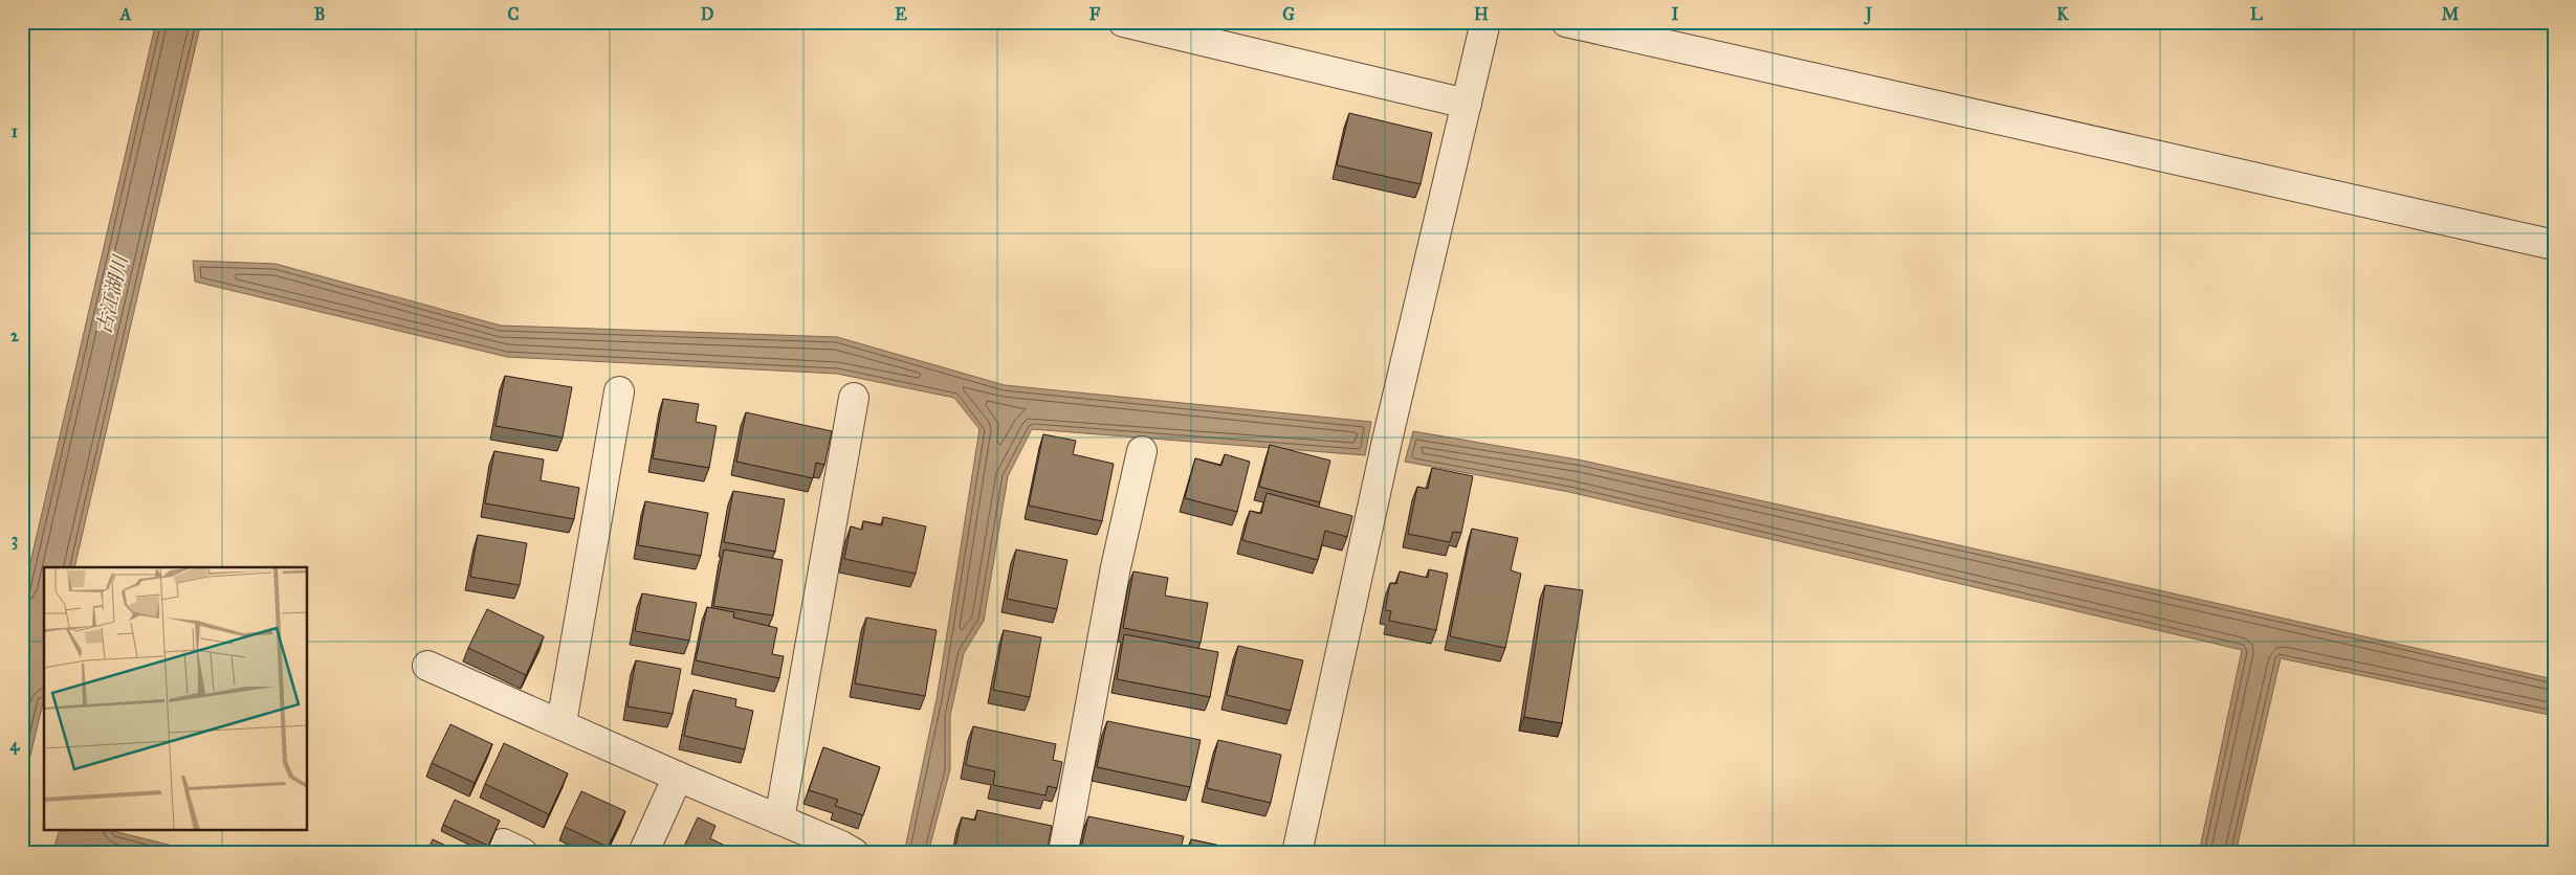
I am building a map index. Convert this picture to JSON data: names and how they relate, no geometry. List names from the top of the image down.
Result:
{
  "water": ["古江湖川"],
  "grid": {
    "columns": [
      "A",
      "B",
      "C",
      "D",
      "E",
      "F",
      "G",
      "H",
      "I",
      "J",
      "K",
      "L",
      "M"
    ],
    "rows": [
      "1",
      "2",
      "3",
      "4"
    ]
  }
}
